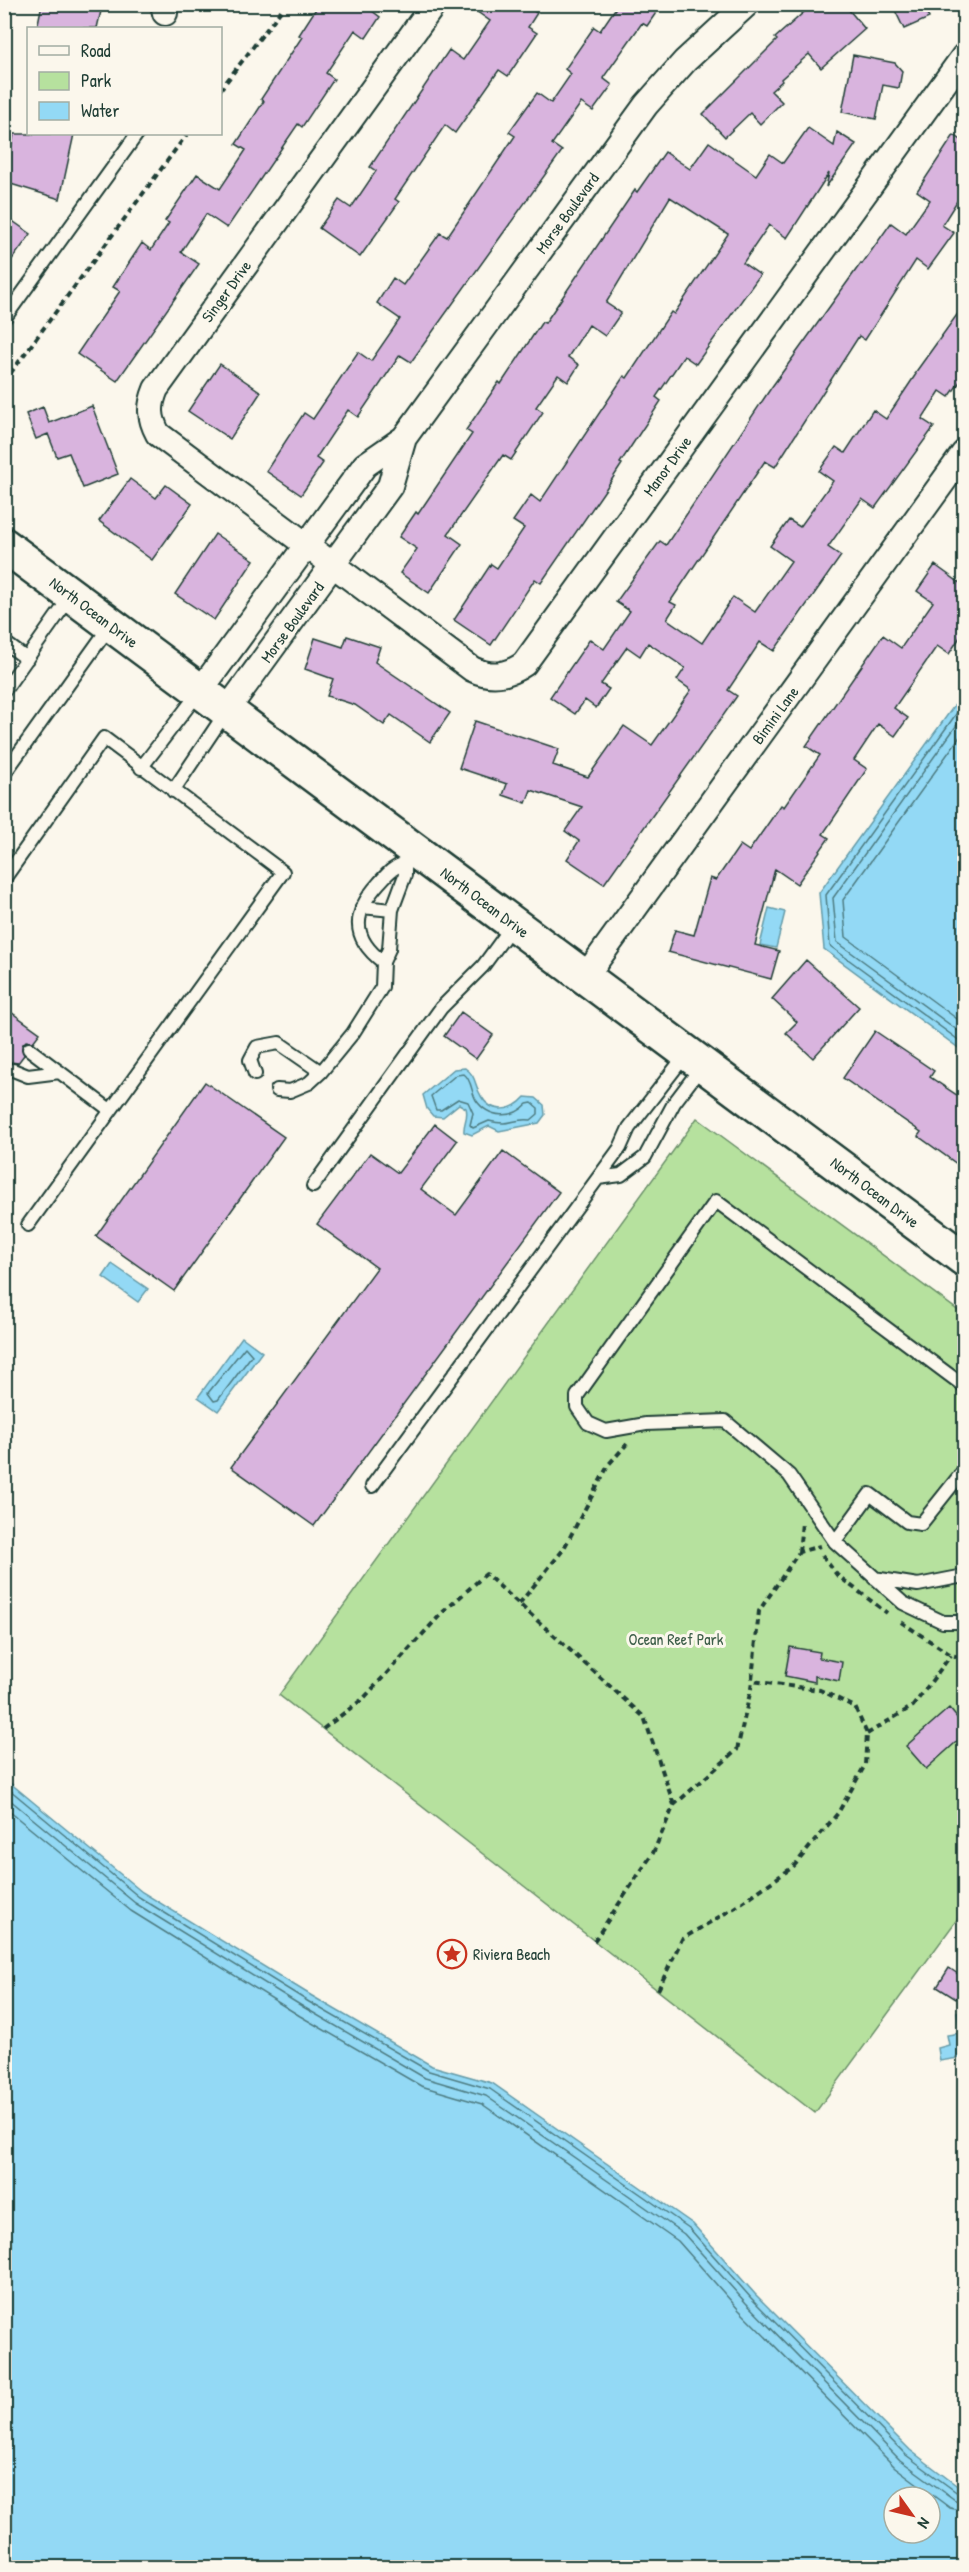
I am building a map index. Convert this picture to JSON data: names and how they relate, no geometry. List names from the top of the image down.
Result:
{
  "streets": {
    "main road": ["North Ocean Drive"],
    "street": [
      "Morse Boulevard",
      "Singer Drive",
      "Manor Drive",
      "Bimini Lane"
    ]
  },
  "crossings": [
    ["Morse Boulevard", "Singer Drive"],
    ["Morse Boulevard", "Manor Drive"],
    ["Morse Boulevard", "North Ocean Drive"],
    ["Singer Drive", "Manor Drive"],
    ["North Ocean Drive", "Bimini Lane"]
  ],
  "parks": ["Ocean Reef Park"],
  "places": {
    "place": ["Riviera Beach"]
  },
  "legend": ["Road", "Park", "Water"],
  "north": "bottom right"
}
